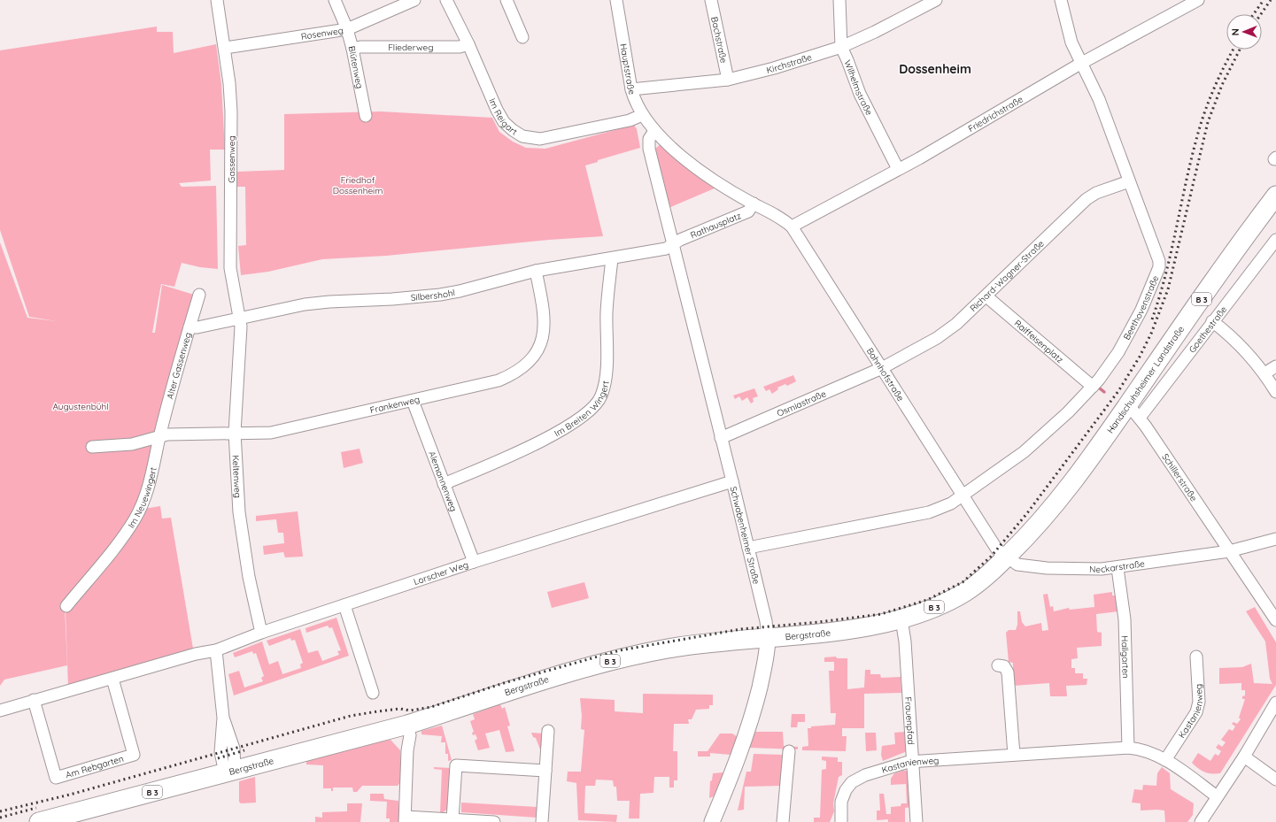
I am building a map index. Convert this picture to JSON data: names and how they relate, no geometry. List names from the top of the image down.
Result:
{
  "streets": {
    "main road": ["B 3", "Handschuhsheimer Landstraße", "Bergstraße"],
    "street": [
      "Rosenweg",
      "Bachstraße",
      "Fliederweg",
      "Kirchstraße",
      "Blütenweg",
      "Hauptstraße",
      "Wilhelmstraße",
      "Friedrichstraße",
      "Im Reigart",
      "Gassenweg",
      "Rathausplatz",
      "Richard-Wagner-Straße",
      "Silbershohl",
      "Beethovenstraße",
      "Goethestraße",
      "Raiffeisenplatz",
      "Alter Gassenweg",
      "Bahnhofstraße",
      "Osmiastraße",
      "Frankenweg",
      "Im Breiten Wingert",
      "Keltenweg",
      "Schillerstraße",
      "Alemannenweg",
      "Im Neuewingert",
      "Schwabenheimer Straße",
      "Neckarstraße",
      "Lorscher Weg",
      "Hallgarten",
      "Kastanienweg",
      "Frauenpfad",
      "Am Rebgarten"
    ]
  },
  "crossings": [
    ["Rosenweg", "Blütenweg"],
    ["Rosenweg", "Gassenweg"],
    ["Bachstraße", "Kirchstraße"],
    ["Fliederweg", "Blütenweg"],
    ["Fliederweg", "Im Reigart"],
    ["Kirchstraße", "Hauptstraße"],
    ["Kirchstraße", "Wilhelmstraße"],
    ["Hauptstraße", "Im Reigart"],
    ["Hauptstraße", "Rathausplatz"],
    ["Wilhelmstraße", "Friedrichstraße"],
    ["Friedrichstraße", "Beethovenstraße"],
    ["Friedrichstraße", "Bahnhofstraße"],
    ["Gassenweg", "Silbershohl"],
    ["Gassenweg", "Keltenweg"],
    ["Rathausplatz", "Silbershohl"],
    ["Rathausplatz", "Bahnhofstraße"],
    ["Rathausplatz", "Schwabenheimer Straße"],
    ["Richard-Wagner-Straße", "Beethovenstraße"],
    ["Richard-Wagner-Straße", "Raiffeisenplatz"],
    ["Richard-Wagner-Straße", "Bahnhofstraße"],
    ["Richard-Wagner-Straße", "Osmiastraße"],
    ["Silbershohl", "Alter Gassenweg"],
    ["Silbershohl", "Frankenweg"],
    ["Silbershohl", "Im Breiten Wingert"],
    ["Silbershohl", "Keltenweg"],
    ["Silbershohl", "Schwabenheimer Straße"],
    ["Beethovenstraße", "Raiffeisenplatz"],
    ["Beethovenstraße", "Bahnhofstraße"],
    ["Beethovenstraße", "Schwabenheimer Straße"],
    ["Goethestraße", "Handschuhsheimer Landstraße"],
    ["Goethestraße", "Schillerstraße"],
    ["Alter Gassenweg", "Frankenweg"],
    ["Alter Gassenweg", "Im Neuewingert"],
    ["Bahnhofstraße", "Handschuhsheimer Landstraße"],
    ["Bahnhofstraße", "Osmiastraße"],
    ["Bahnhofstraße", "Neckarstraße"],
    ["Bahnhofstraße", "Bergstraße"],
    ["Handschuhsheimer Landstraße", "Schillerstraße"],
    ["Handschuhsheimer Landstraße", "Neckarstraße"],
    ["Handschuhsheimer Landstraße", "Bergstraße"],
    ["Osmiastraße", "Schwabenheimer Straße"],
    ["Frankenweg", "Keltenweg"],
    ["Frankenweg", "Alemannenweg"],
    ["Frankenweg", "Im Neuewingert"],
    ["Im Breiten Wingert", "Alemannenweg"],
    ["Keltenweg", "Lorscher Weg"],
    ["Schillerstraße", "Neckarstraße"],
    ["Alemannenweg", "Lorscher Weg"],
    ["Schwabenheimer Straße", "Lorscher Weg"],
    ["Schwabenheimer Straße", "Bergstraße"],
    ["Neckarstraße", "Bergstraße"],
    ["Neckarstraße", "Hallgarten"],
    ["Bergstraße", "Frauenpfad"],
    ["Hallgarten", "Kastanienweg"],
    ["Kastanienweg", "Frauenpfad"]
  ],
  "districts": ["Dossenheim"],
  "parks": ["Friedhof Dossenheim", "Augustenbühl"],
  "north": "left"
}
